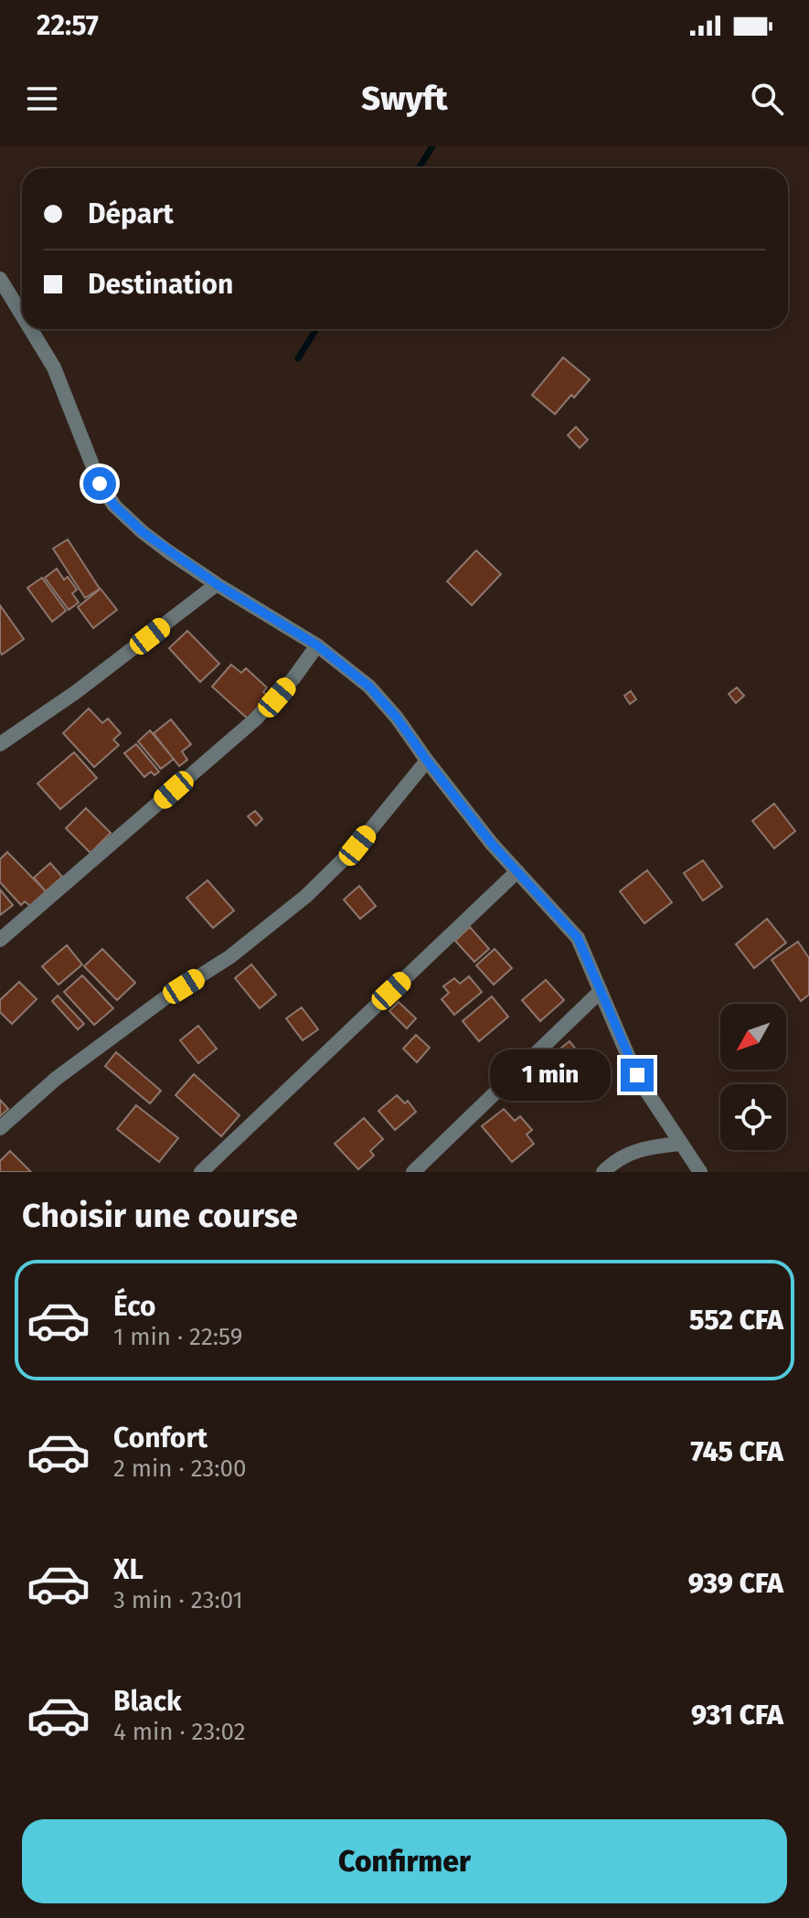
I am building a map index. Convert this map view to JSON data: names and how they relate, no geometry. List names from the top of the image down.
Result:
{
  "north": "bottom left",
  "page": {
    "status": "22:57",
    "header": "Swyft",
    "banner": ["Départ", "Destination"],
    "bubble": "1 min",
    "heading": "Choisir une course",
    "list": [
      {
        "name": "Éco",
        "note": "1 min · 22:59",
        "value": "552 CFA"
      },
      {
        "name": "Confort",
        "note": "2 min · 23:00",
        "value": "745 CFA"
      },
      {
        "name": "XL",
        "note": "3 min · 23:01",
        "value": "939 CFA"
      },
      {
        "name": "Black",
        "note": "4 min · 23:02",
        "value": "931 CFA"
      }
    ],
    "buttons": "Confirmer"
  }
}
